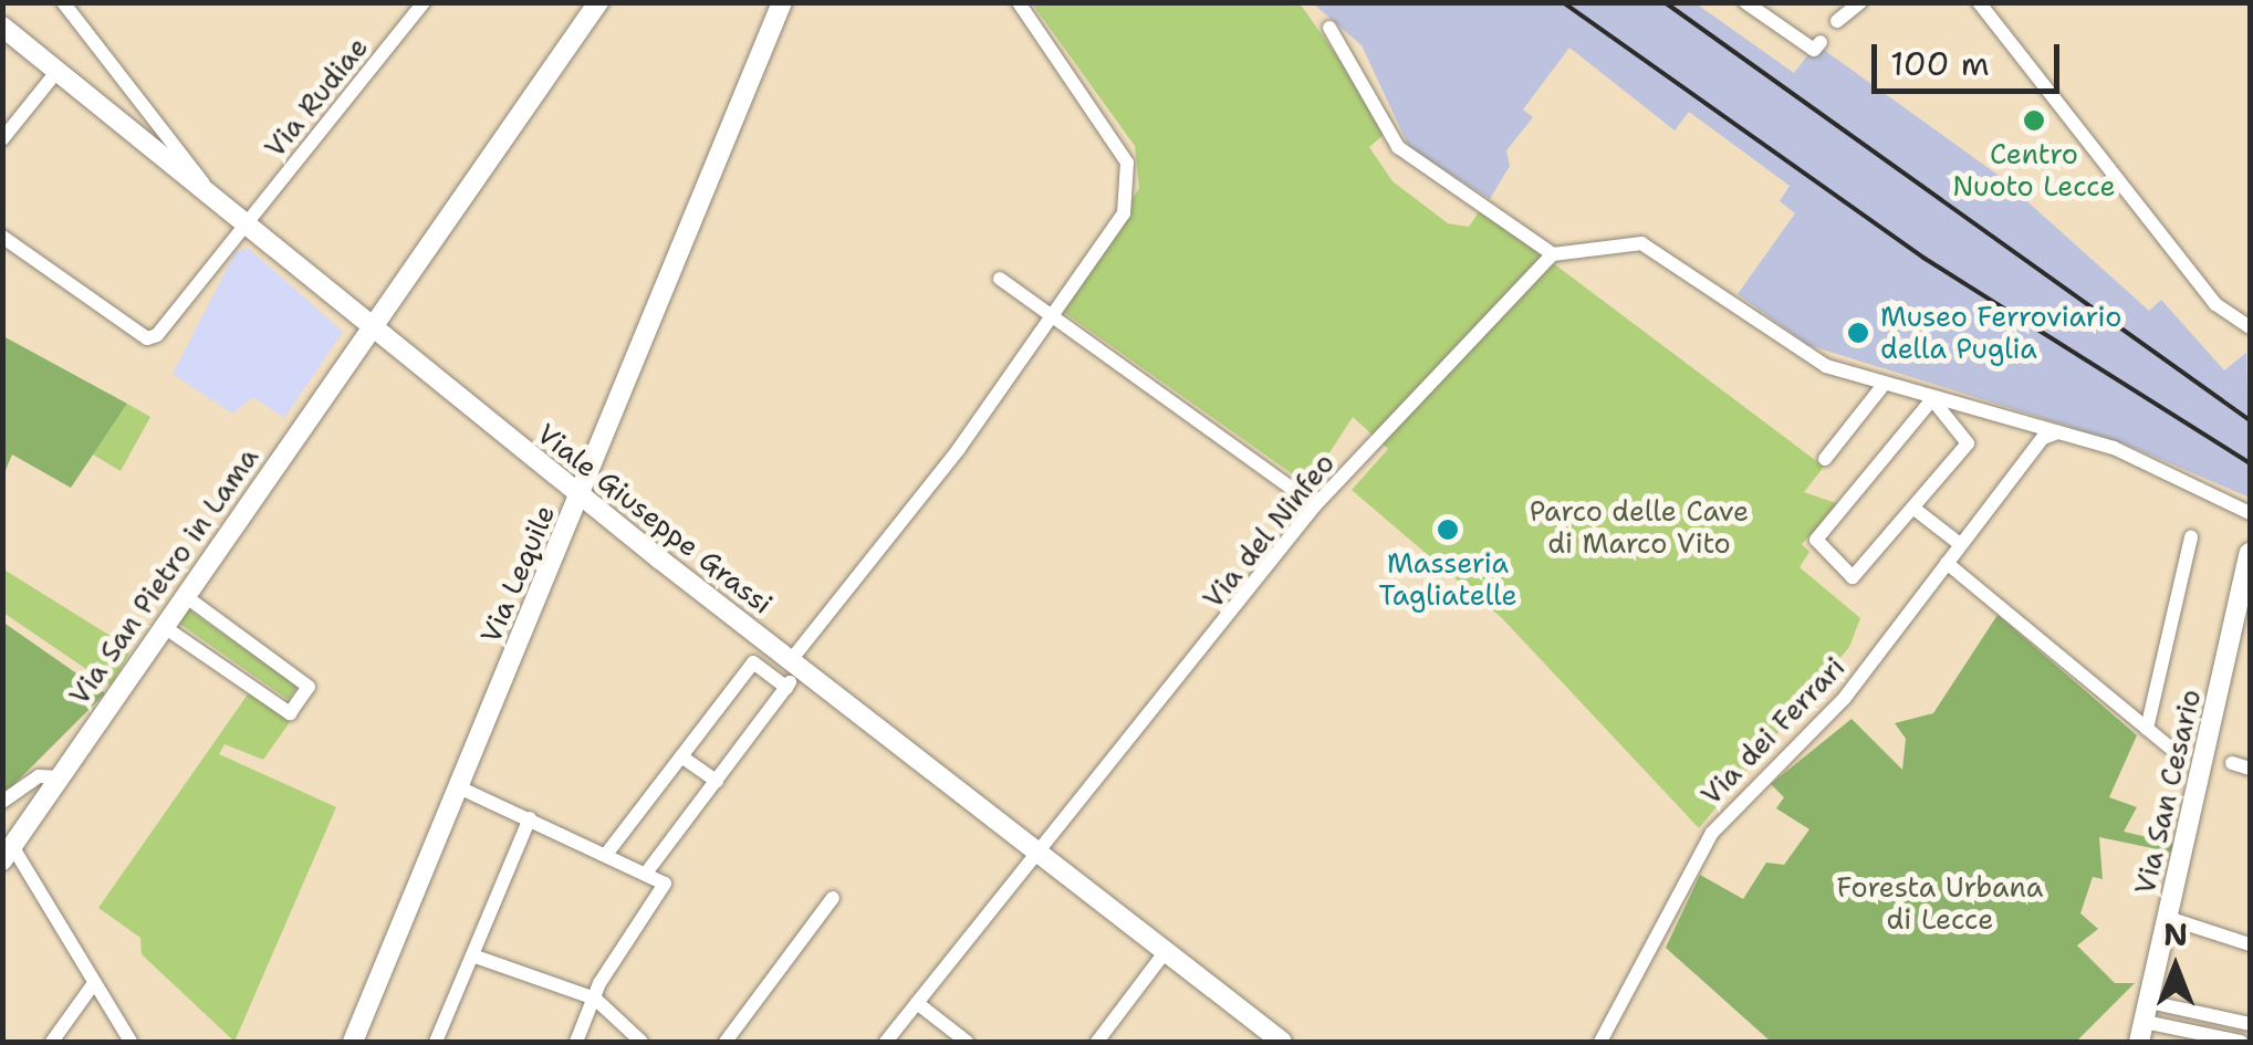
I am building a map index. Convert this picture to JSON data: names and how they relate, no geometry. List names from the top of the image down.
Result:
{
  "streets": {
    "main road": [
      "Viale Giuseppe Grassi",
      "Via Lequile",
      "Via San Pietro in Lama",
      "Via San Cesario"
    ],
    "street": ["Via Rudiae", "Via del Ninfeo", "Via dei Ferrari"]
  },
  "crossings": [
    ["Via Rudiae", "Viale Giuseppe Grassi"],
    ["Viale Giuseppe Grassi", "Via del Ninfeo"],
    ["Viale Giuseppe Grassi", "Via Lequile"],
    ["Viale Giuseppe Grassi", "Via San Pietro in Lama"]
  ],
  "parks": ["Parco delle Cave di Marco Vito", "Foresta Urbana di Lecce"],
  "places": ["Centro Nuoto Lecce", "Museo Ferroviario della Puglia", "Masseria Tagliatelle"],
  "scale_bar": "100 m",
  "north": "top"
}
